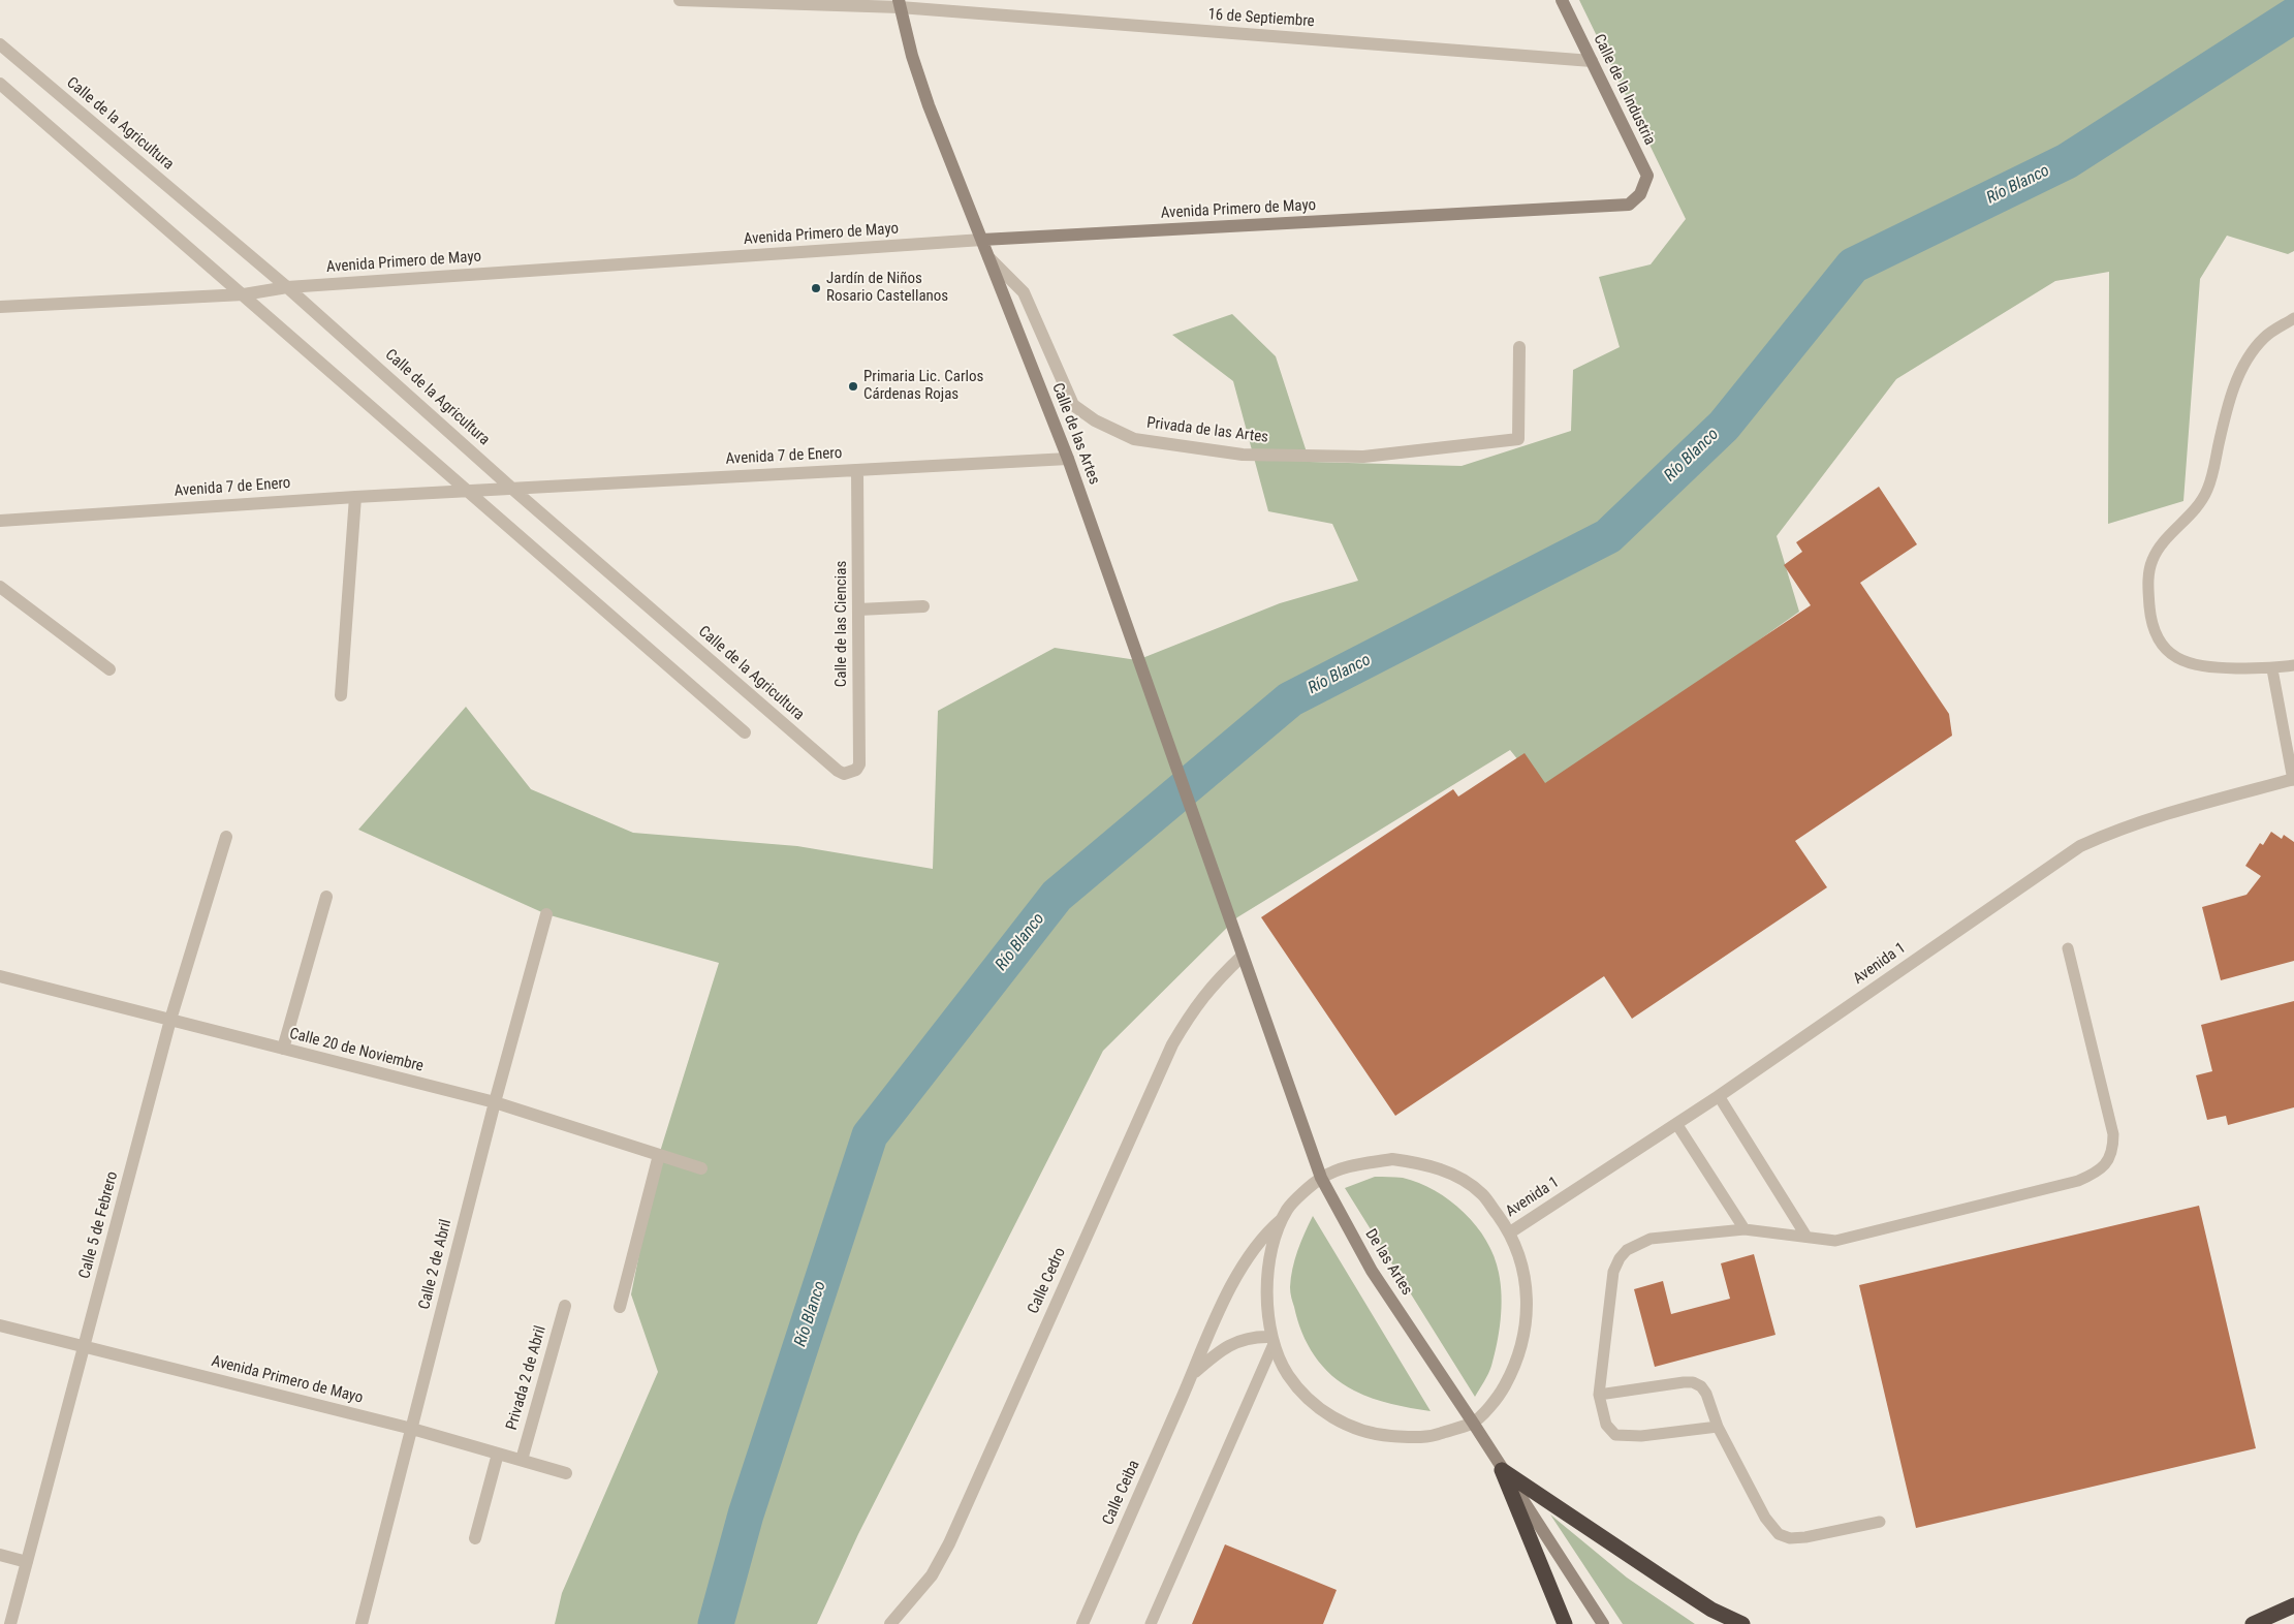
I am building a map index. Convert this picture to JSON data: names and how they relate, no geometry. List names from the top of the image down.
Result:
{
  "streets": {
    "street": [
      "16 de Septiembre",
      "Calle de la Industria",
      "Calle de la Agricultura",
      "Avenida Primero de Mayo",
      "Privada de las Artes",
      "Calle de las Artes",
      "Avenida 7 de Enero",
      "Calle de las Ciencias",
      "Avenida 1",
      "Calle 20 de Noviembre",
      "Calle 5 de Febrero",
      "De las Artes",
      "Calle 2 de Abril",
      "Calle Cedro",
      "Privada 2 de Abril",
      "Calle Ceiba"
    ]
  },
  "crossings": [
    ["16 de Septiembre", "Calle de la Industria"],
    ["16 de Septiembre", "Calle de las Artes"],
    ["Calle de la Industria", "Avenida Primero de Mayo"],
    ["Calle de la Agricultura", "Avenida Primero de Mayo"],
    ["Calle de la Agricultura", "Avenida 7 de Enero"],
    ["Calle de la Agricultura", "Calle de las Ciencias"],
    ["Avenida Primero de Mayo", "Calle de las Artes"],
    ["Avenida Primero de Mayo", "Calle 5 de Febrero"],
    ["Avenida Primero de Mayo", "Calle 2 de Abril"],
    ["Avenida Primero de Mayo", "Privada 2 de Abril"],
    ["Privada de las Artes", "Calle de las Artes"],
    ["Calle de las Artes", "Avenida 7 de Enero"],
    ["Calle de las Artes", "De las Artes"],
    ["Avenida 7 de Enero", "Calle de las Ciencias"],
    ["Calle 20 de Noviembre", "Calle 5 de Febrero"],
    ["Calle 20 de Noviembre", "Calle 2 de Abril"],
    ["De las Artes", "Calle Cedro"]
  ],
  "water": ["Río Blanco"],
  "places": ["Jardín de Niños Rosario Castellanos", "Primaria Lic. Carlos Cárdenas Rojas"]
}
